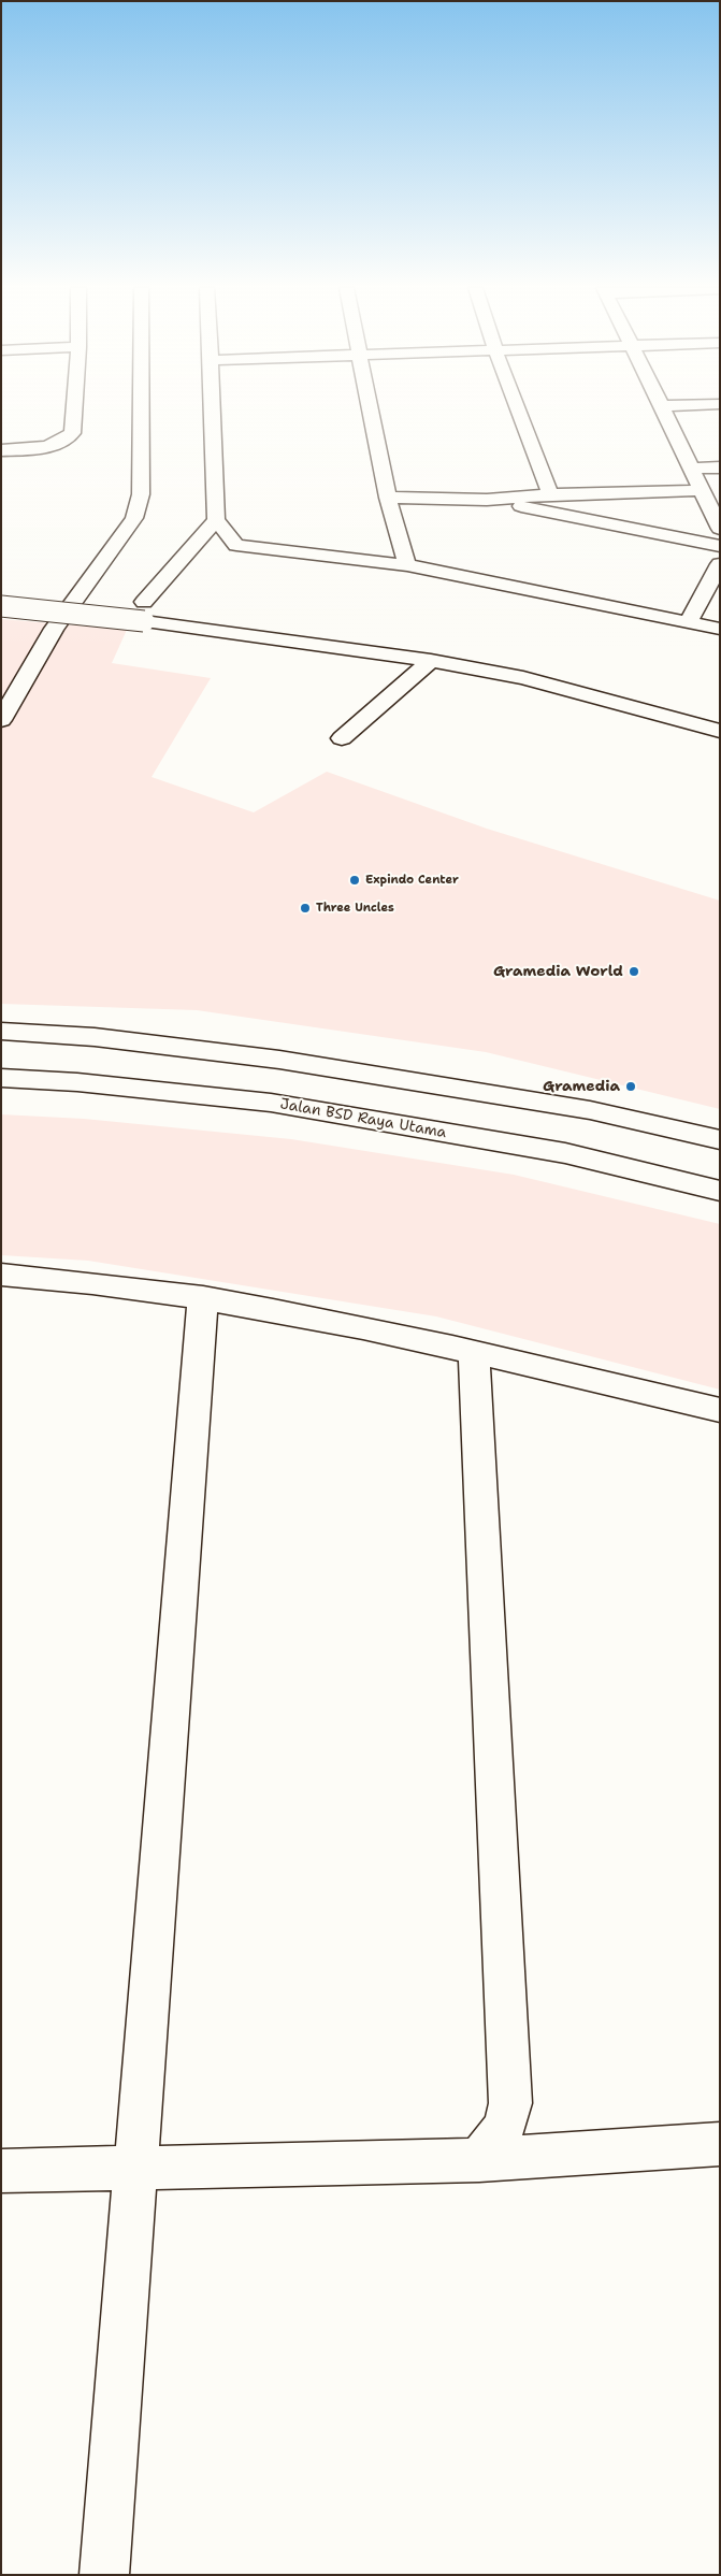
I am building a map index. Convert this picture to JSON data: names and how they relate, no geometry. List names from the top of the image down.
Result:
{
  "streets": {
    "street": ["Jalan BSD Raya Utama"]
  },
  "places": [
    "Expindo Center",
    "Three Uncles",
    "Gramedia World",
    "Gramedia"
  ]
}
